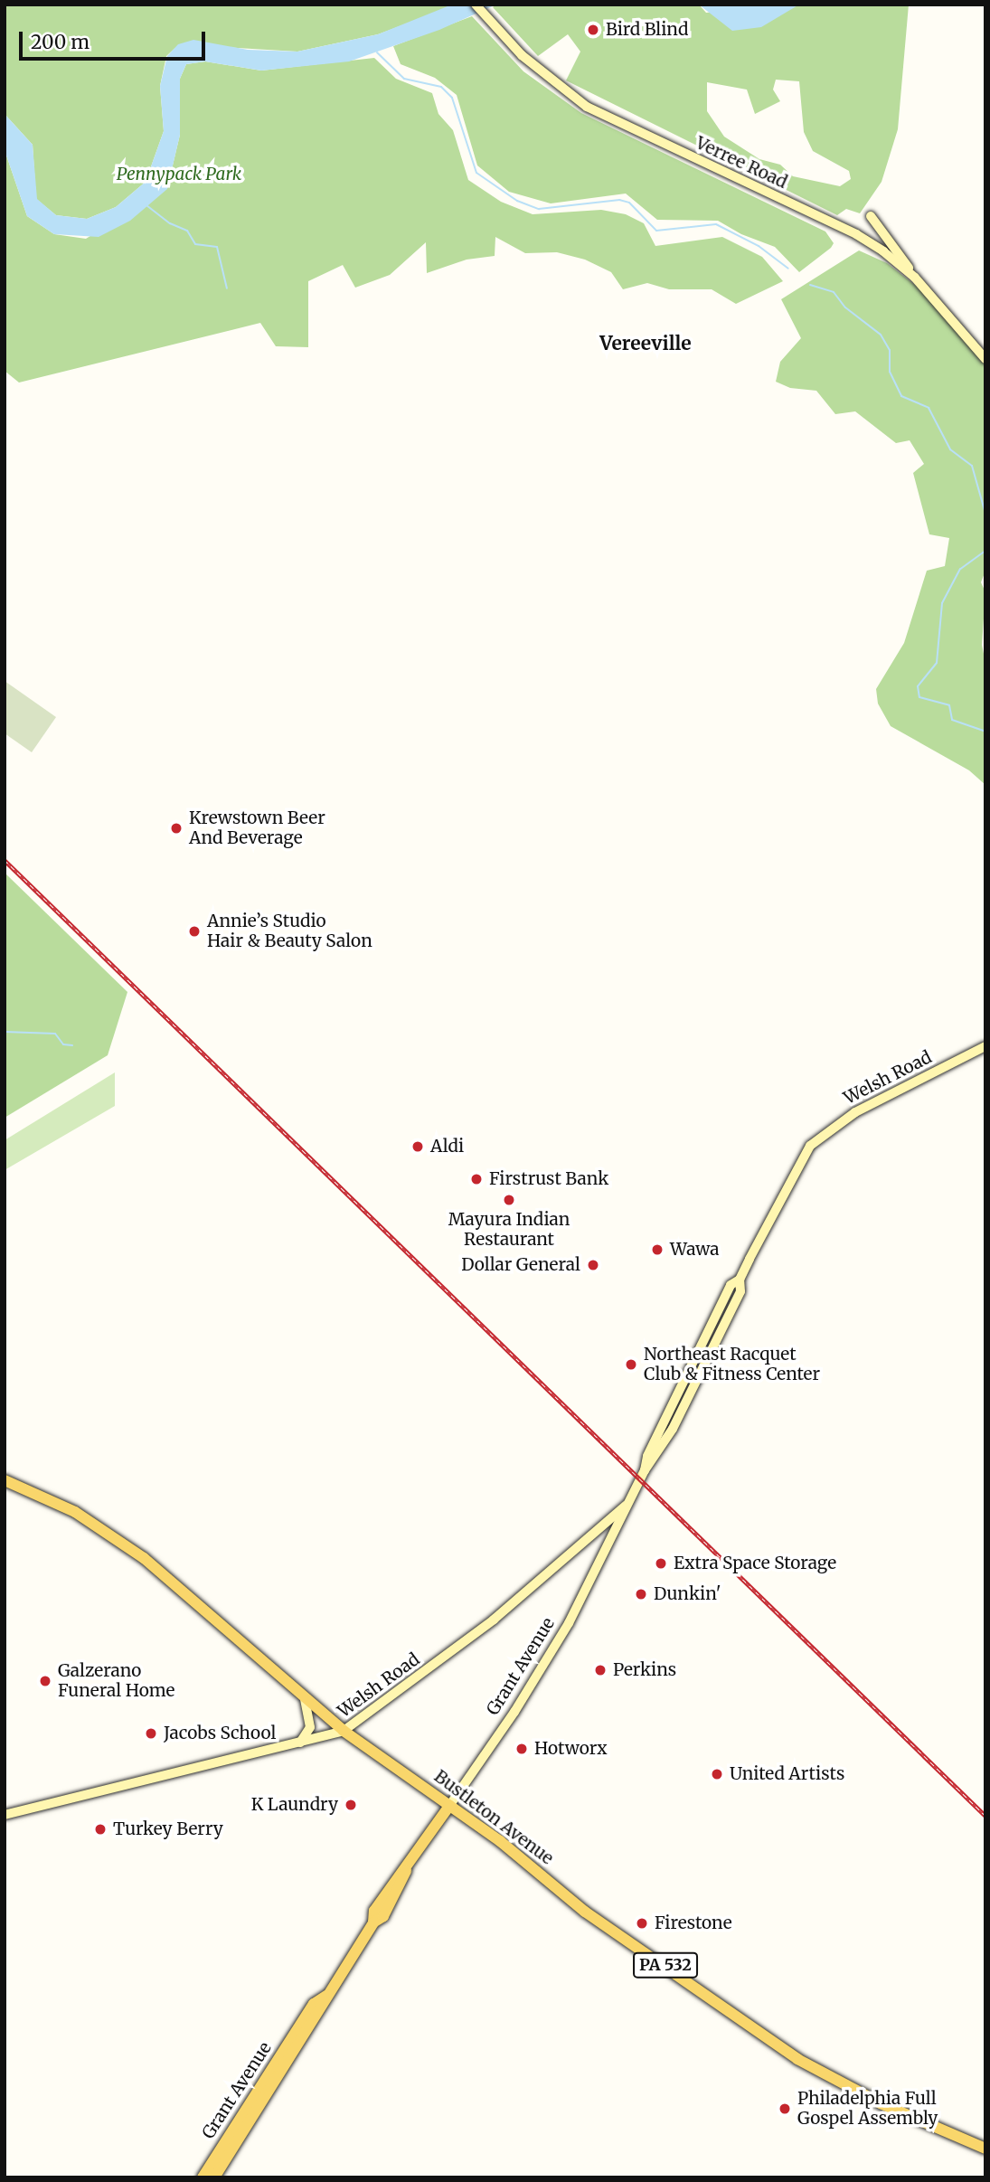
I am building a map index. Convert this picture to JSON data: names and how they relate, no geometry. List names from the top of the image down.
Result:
{
  "streets": {
    "main road": [
      "Verree Road",
      "Welsh Road",
      "Grant Avenue",
      "Bustleton Avenue",
      "PA 532"
    ]
  },
  "crossings": [
    ["Welsh Road", "Grant Avenue"],
    ["Welsh Road", "Bustleton Avenue"],
    ["Grant Avenue", "Bustleton Avenue"]
  ],
  "districts": ["Vereeville"],
  "parks": ["Pennypack Park"],
  "places": [
    "Bird Blind",
    "Krewstown Beer And Beverage",
    "Annie’s Studio Hair & Beauty Salon",
    "Aldi",
    "Firstrust Bank",
    "Mayura Indian Restaurant",
    "Wawa",
    "Dollar General",
    "Northeast Racquet Club & Fitness Center",
    "Extra Space Storage",
    "Dunkin'",
    "Perkins",
    "Galzerano Funeral Home",
    "Jacobs School",
    "Hotworx",
    "United Artists",
    "K Laundry",
    "Turkey Berry",
    "Firestone",
    "Philadelphia Full Gospel Assembly"
  ],
  "scale_bar": "200 m"
}
